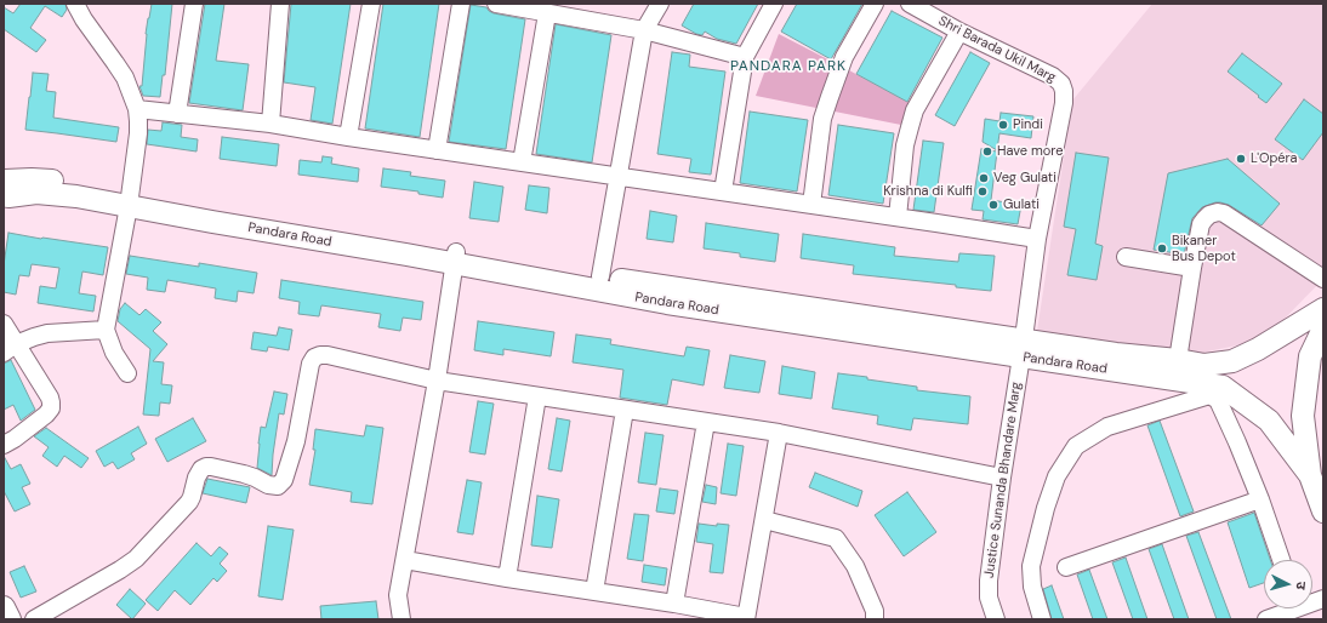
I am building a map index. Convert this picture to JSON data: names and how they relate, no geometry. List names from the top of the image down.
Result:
{
  "streets": {
    "main road": ["Pandara Road"],
    "street": ["Shri Barada Ukil Marg", "Justice Sunanda Bhandare Marg"]
  },
  "crossings": [
    ["Shri Barada Ukil Marg", "Pandara Road"],
    ["Shri Barada Ukil Marg", "Justice Sunanda Bhandare Marg"],
    ["Pandara Road", "Justice Sunanda Bhandare Marg"]
  ],
  "districts": ["PANDARA PARK"],
  "places": [
    "Pindi",
    "Have more",
    "L'Opéra",
    "Veg Gulati",
    "Krishna di Kulfi",
    "Gulati",
    "Bikaner Bus Depot"
  ],
  "north": "right"
}
